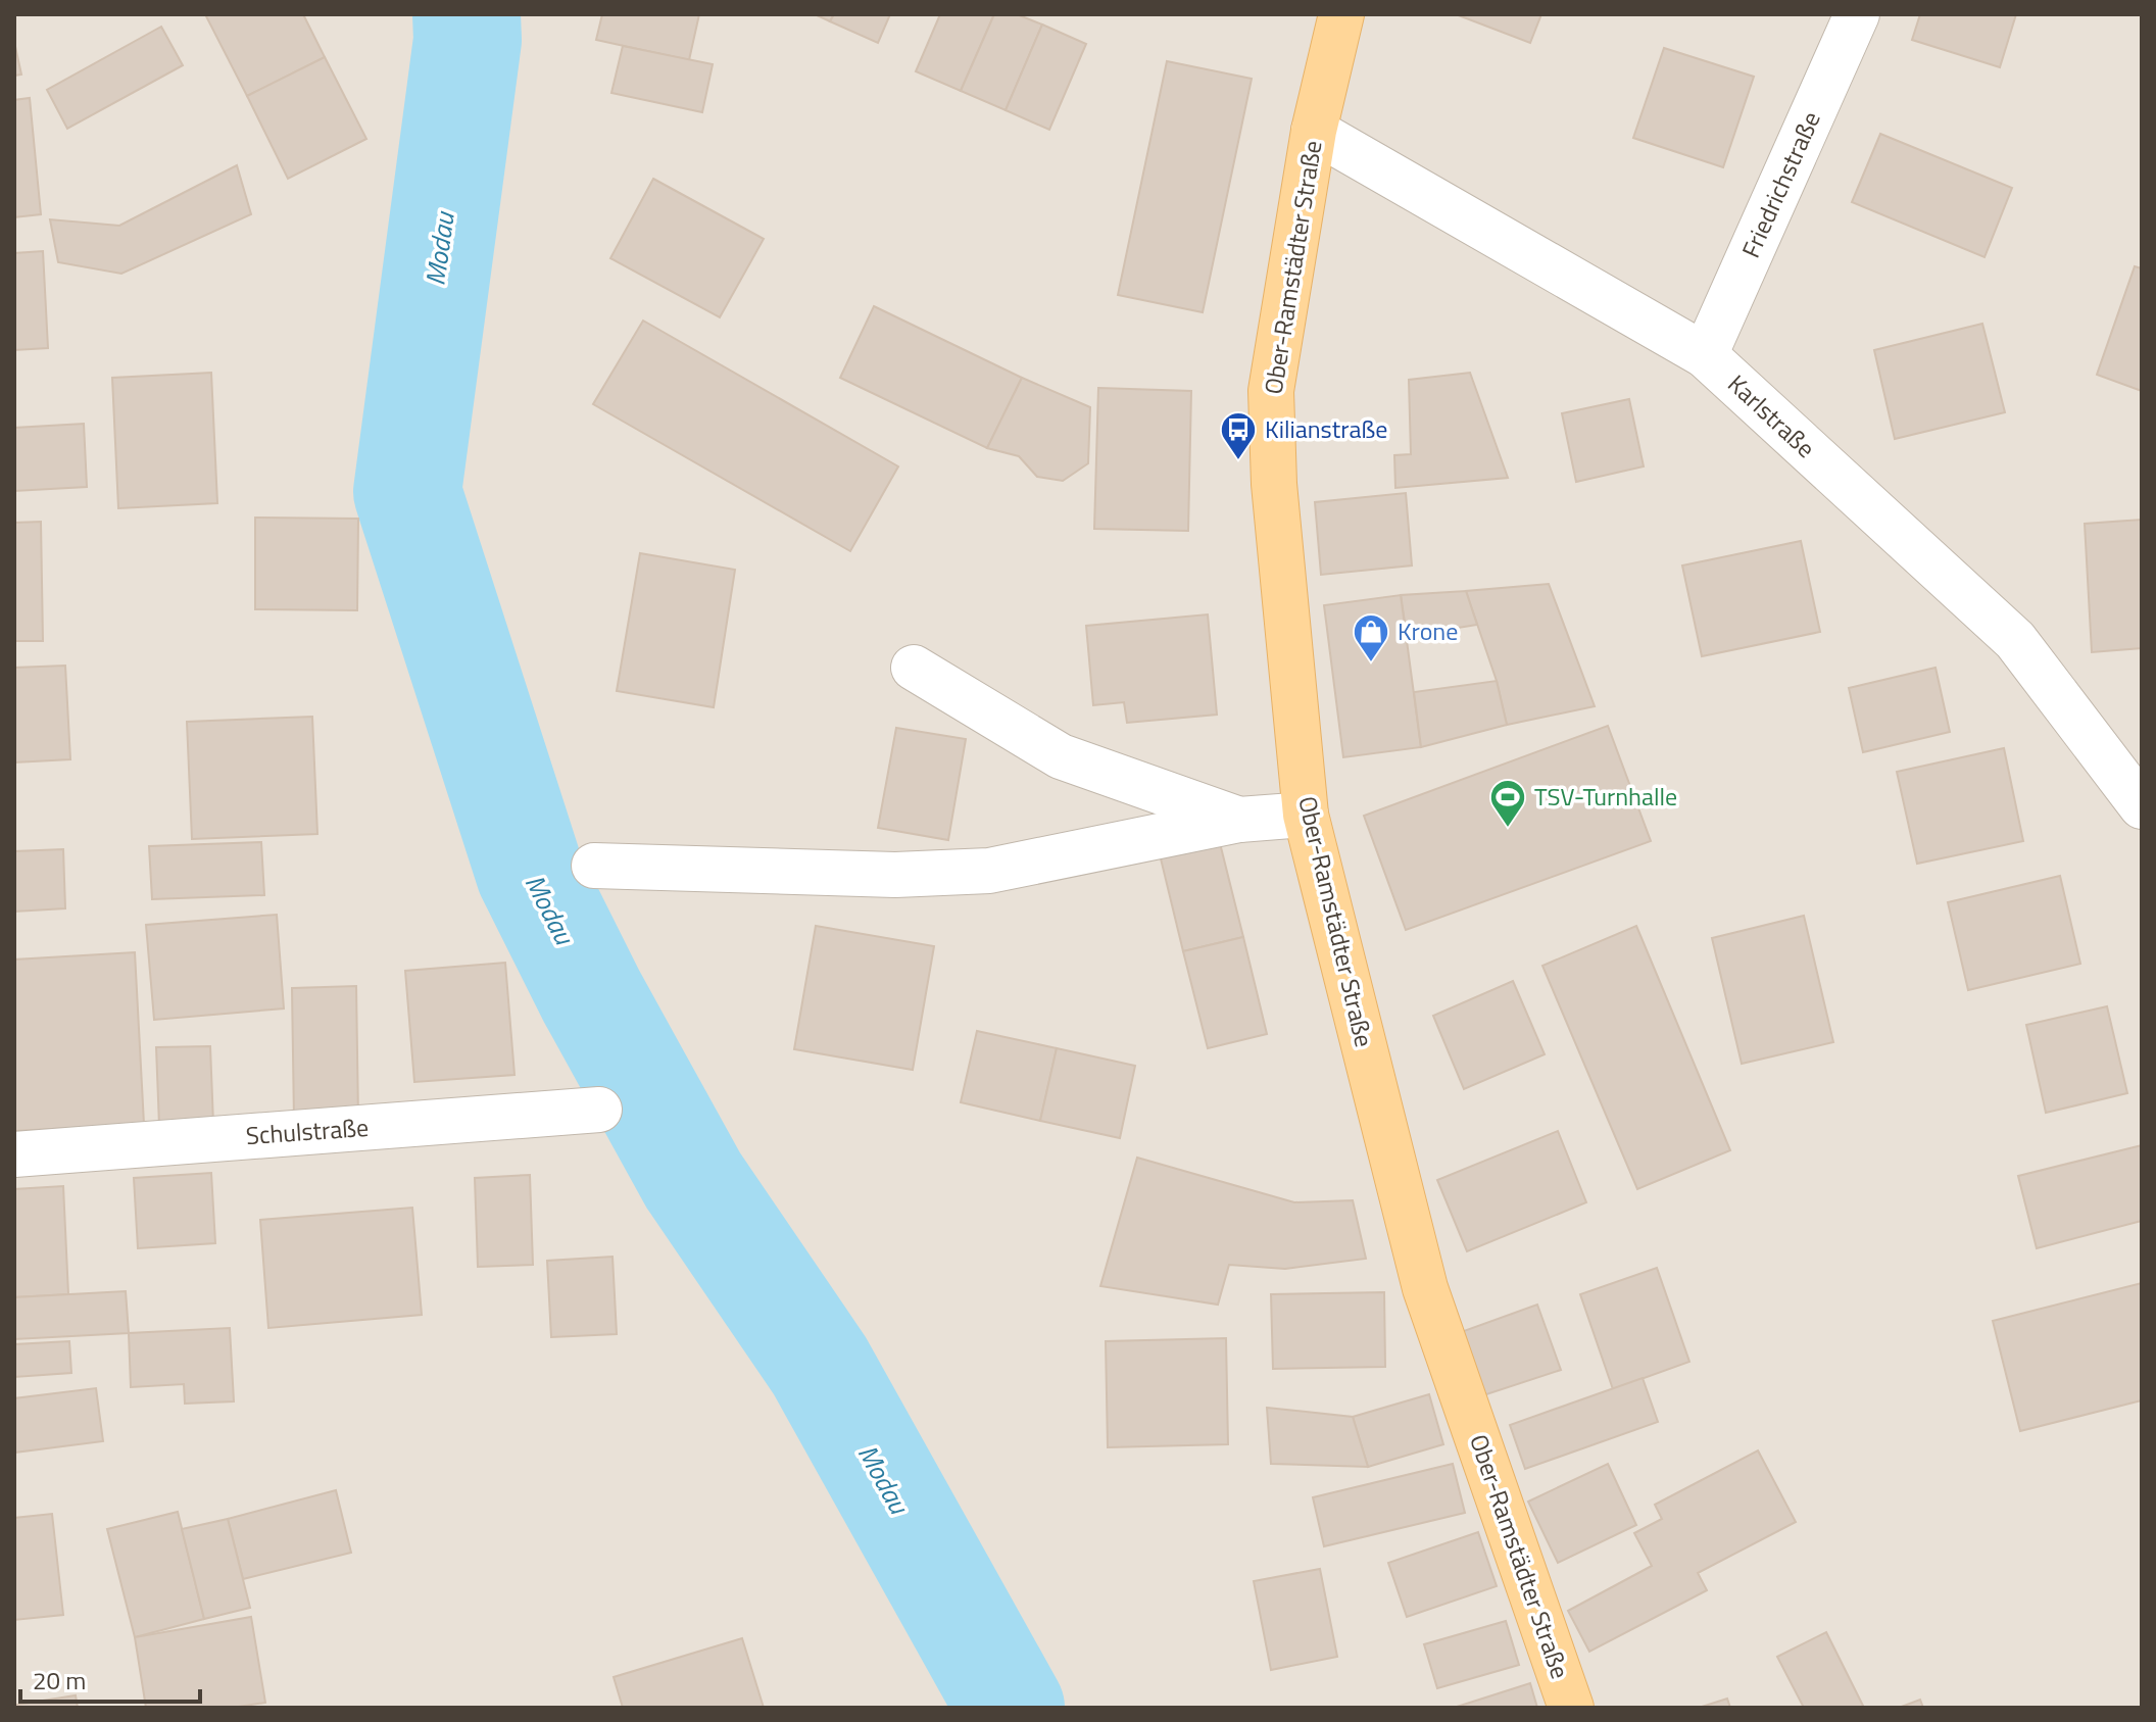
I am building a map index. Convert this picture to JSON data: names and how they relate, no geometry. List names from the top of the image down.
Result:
{
  "streets": {
    "main road": ["Ober-Ramstädter Straße"],
    "street": ["Friedrichstraße", "Karlstraße", "Schulstraße"]
  },
  "crossings": [
    ["Friedrichstraße", "Karlstraße"],
    ["Ober-Ramstädter Straße", "Karlstraße"]
  ],
  "water": ["Modau"],
  "places": {
    "bus stop": ["Kilianstraße"],
    "shop": ["Krone"],
    "sports": ["TSV-Turnhalle"]
  },
  "scale_bar": "20 m"
}
